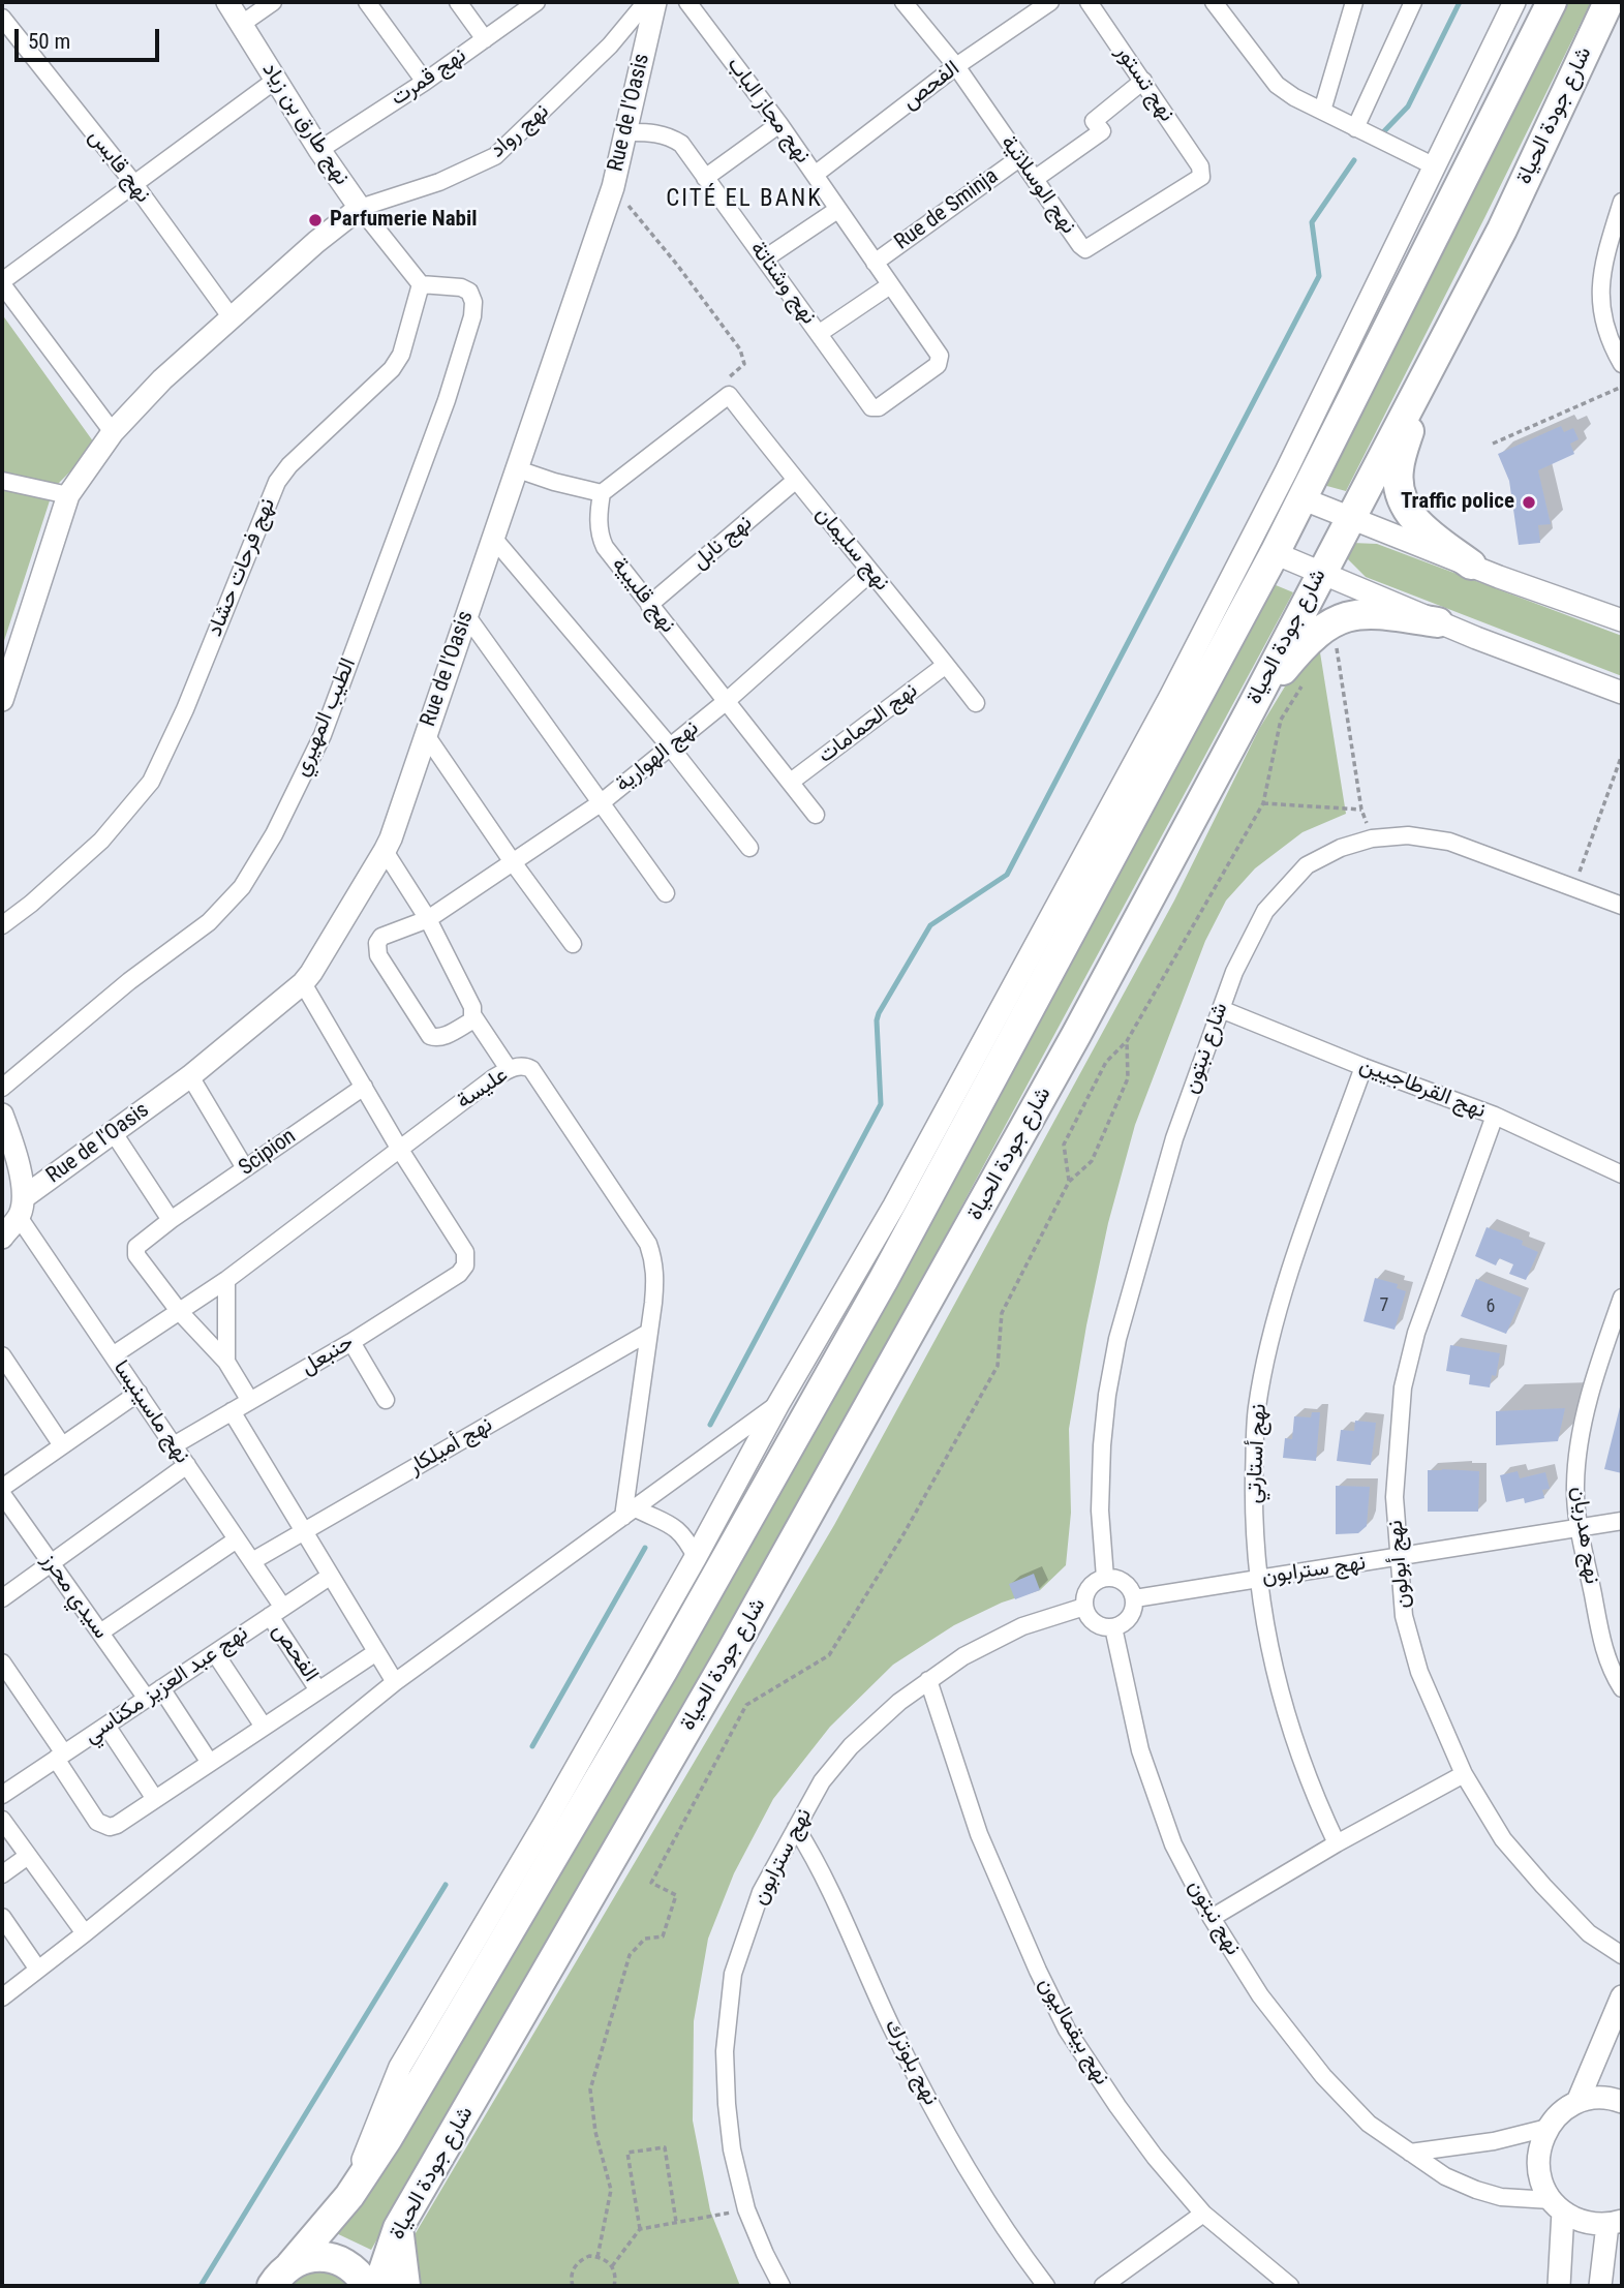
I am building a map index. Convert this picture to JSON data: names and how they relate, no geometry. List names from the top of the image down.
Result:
{
  "streets": {
    "highway": ["شارع جودة الحياة"],
    "street": [
      "نهج قمرت",
      "نهج تستور",
      "الفحص",
      "نهج مجاز الباب",
      "Rue de l'Oasis",
      "نهج طارق بن زياد",
      "نهج رواد",
      "نهج قابس",
      "نهج الوسلاتية",
      "Rue de Sminja",
      "نهج وشتاتة",
      "نهج نابل",
      "نهج سليمان",
      "نهج فرحات حشاد",
      "نهج قليبية",
      "الطيب المهيري",
      "نهج الحمامات",
      "نهج الهوارية",
      "شارع نبتون",
      "عليسة",
      "نهج القرطاجيين",
      "Scipion",
      "حنبعل",
      "نهج ماسينيسا",
      "نهج أميلكار",
      "نهج أستارتي",
      "نهج هدريان",
      "نهج أبولون",
      "نهج سترابون",
      "سيدي محرز",
      "نهج عبد العزيز مكناسي",
      "نهج نبتون",
      "نهج بيقماليون",
      "نهج بلوترك"
    ]
  },
  "crossings": [
    ["نهج قمرت", "نهج طارق بن زياد"],
    ["نهج تستور", "نهج الوسلاتية"],
    ["الفحص", "نهج مجاز الباب"],
    ["الفحص", "نهج الوسلاتية"],
    ["الفحص", "نهج ماسينيسا"],
    ["الفحص", "نهج عبد العزيز مكناسي"],
    ["نهج مجاز الباب", "Rue de Sminja"],
    ["نهج مجاز الباب", "نهج وشتاتة"],
    ["Rue de l'Oasis", "نهج وشتاتة"],
    ["Rue de l'Oasis", "نهج ماسينيسا"],
    ["نهج طارق بن زياد", "نهج رواد"],
    ["نهج الوسلاتية", "Rue de Sminja"],
    ["نهج نابل", "نهج سليمان"],
    ["نهج نابل", "نهج قليبية"],
    ["نهج سليمان", "نهج الحمامات"],
    ["نهج سليمان", "نهج الهوارية"],
    ["نهج فرحات حشاد", "الطيب المهيري"],
    ["نهج قليبية", "نهج الحمامات"],
    ["نهج قليبية", "نهج الهوارية"],
    ["شارع نبتون", "نهج القرطاجيين"],
    ["شارع نبتون", "نهج سترابون"],
    ["شارع نبتون", "نهج نبتون"],
    ["عليسة", "Scipion"],
    ["عليسة", "حنبعل"],
    ["عليسة", "نهج ماسينيسا"],
    ["عليسة", "نهج أميلكار"],
    ["نهج القرطاجيين", "نهج أستارتي"],
    ["نهج القرطاجيين", "نهج أبولون"],
    ["حنبعل", "نهج ماسينيسا"],
    ["نهج ماسينيسا", "نهج أميلكار"],
    ["نهج ماسينيسا", "نهج عبد العزيز مكناسي"],
    ["نهج أستارتي", "نهج سترابون"],
    ["نهج هدريان", "نهج سترابون"],
    ["نهج أبولون", "نهج سترابون"],
    ["نهج سترابون", "نهج نبتون"],
    ["نهج سترابون", "نهج بيقماليون"],
    ["نهج سترابون", "نهج بلوترك"],
    ["سيدي محرز", "نهج عبد العزيز مكناسي"]
  ],
  "districts": ["CITÉ EL BANK"],
  "places": ["Parfumerie Nabil", "Traffic police"],
  "house_numbers": ["7", "6"],
  "scale_bar": "50 m"
}
